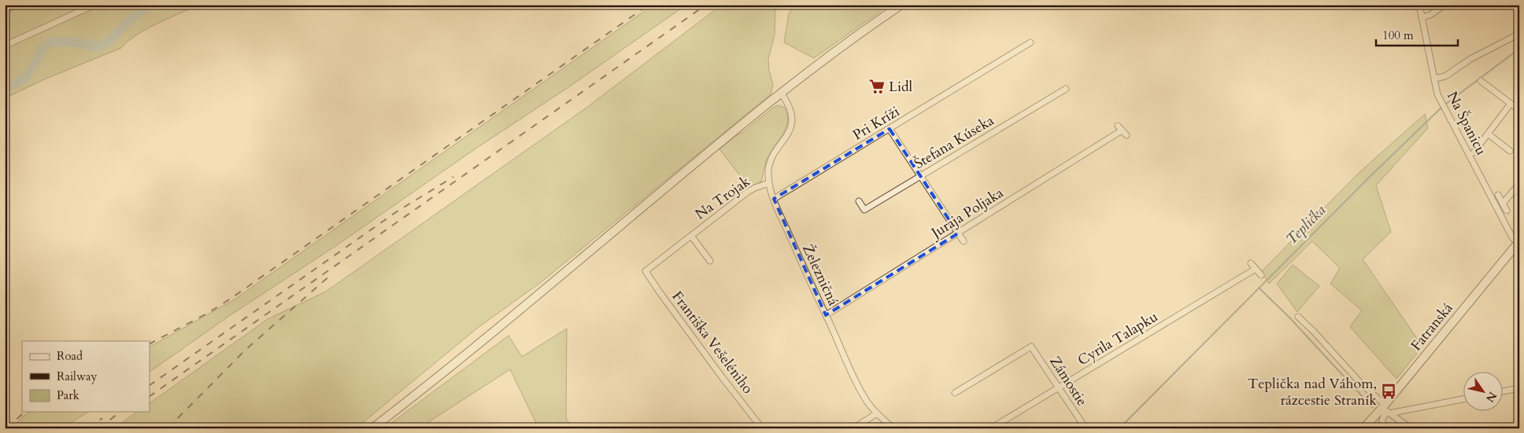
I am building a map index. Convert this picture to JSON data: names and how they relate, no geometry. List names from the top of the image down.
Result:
{
  "streets": {
    "main road": ["Fatranská"],
    "street": [
      "Pri Kríži",
      "Na Španicu",
      "Štefana Kúseka",
      "Na Trojak",
      "Juraja Poljaka",
      "Železničná",
      "Cyrila Talapku",
      "Františka Vešeléniho",
      "Zámostie"
    ]
  },
  "crossings": [
    ["Pri Kríži", "Železničná"],
    ["Na Španicu", "Fatranská"],
    ["Na Trojak", "Železničná"],
    ["Na Trojak", "Františka Vešeléniho"],
    ["Juraja Poljaka", "Železničná"],
    ["Cyrila Talapku", "Zámostie"]
  ],
  "water": ["Teplička"],
  "places": {
    "supermarket": ["Lidl"],
    "bus stop": ["Teplička nad Váhom, rázcestie Straník"]
  },
  "legend": ["Road", "Railway", "Park"],
  "scale_bar": "100 m",
  "north": "bottom right"
}
